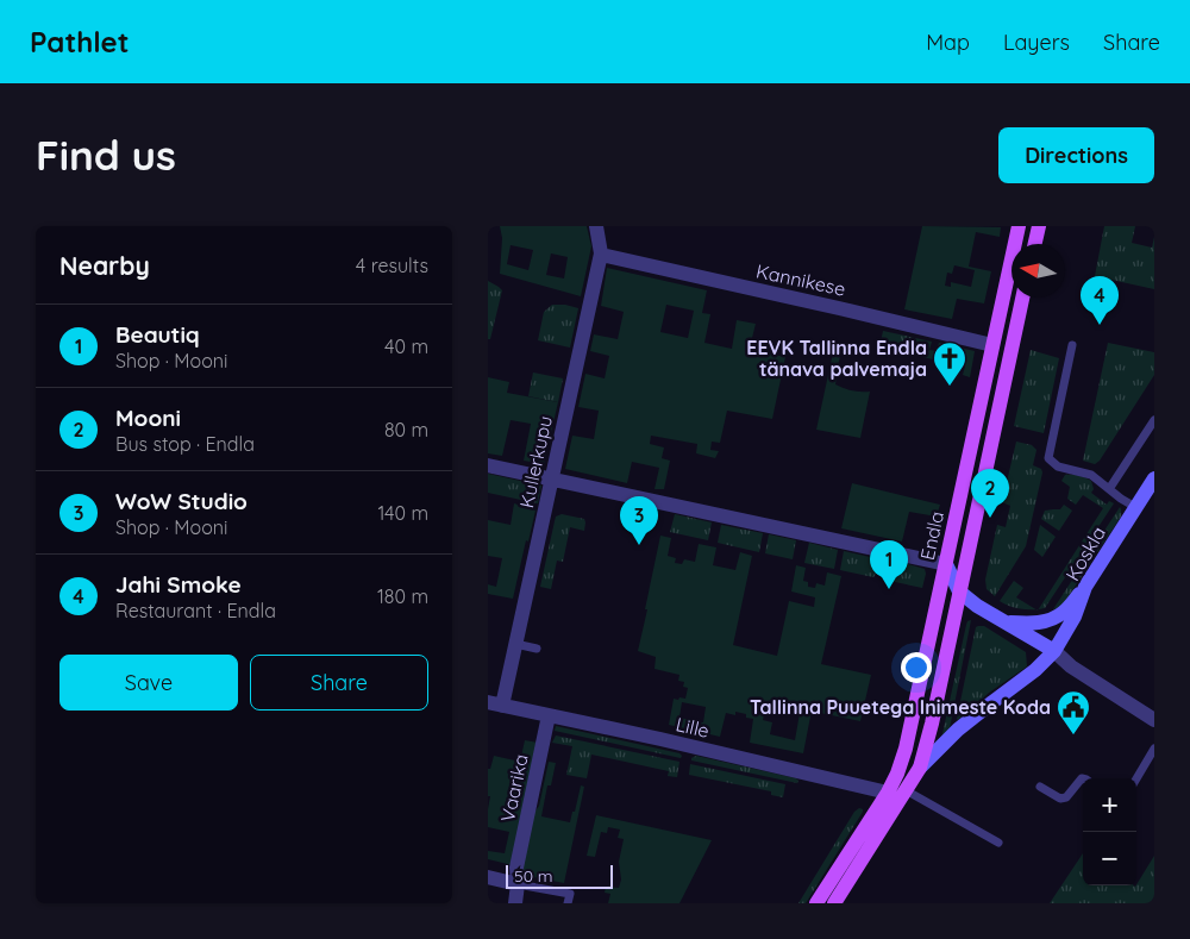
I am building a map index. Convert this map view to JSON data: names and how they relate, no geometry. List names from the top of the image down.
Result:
{
  "streets": {
    "main road": ["Endla"],
    "street": [
      "Kannikese",
      "Kullerkupu",
      "Koskla",
      "Lille",
      "Vaarika"
    ]
  },
  "crossings": [
    ["Kannikese", "Kullerkupu"],
    ["Kannikese", "Endla"],
    ["Kullerkupu", "Lille"],
    ["Endla", "Koskla"],
    ["Endla", "Lille"],
    ["Lille", "Vaarika"]
  ],
  "places": {
    "church": ["EEVK Tallinna Endla tänava palvemaja"],
    "public building": ["Tallinna Puuetega Inimeste Koda"]
  },
  "scale_bar": "50 m",
  "north": "left",
  "page": {
    "header": "Pathlet",
    "nav": ["Map", "Layers", "Share"],
    "buttons": [
      "Directions",
      ["Save", "Share"]
    ],
    "title": "Find us",
    "heading": ["Nearby", "4 results"],
    "pins": [
      "4",
      "2",
      "3",
      "1"
    ],
    "list": [
      {
        "mark": "1",
        "name": "Beautiq",
        "note": "Shop · Mooni",
        "value": "40 m"
      },
      {
        "mark": "2",
        "name": "Mooni",
        "note": "Bus stop · Endla",
        "value": "80 m"
      },
      {
        "mark": "3",
        "name": "WoW Studio",
        "note": "Shop · Mooni",
        "value": "140 m"
      },
      {
        "mark": "4",
        "name": "Jahi Smoke",
        "note": "Restaurant · Endla",
        "value": "180 m"
      }
    ],
    "map_buttons": ["+", "−"],
    "scale": "50 m"
  }
}
